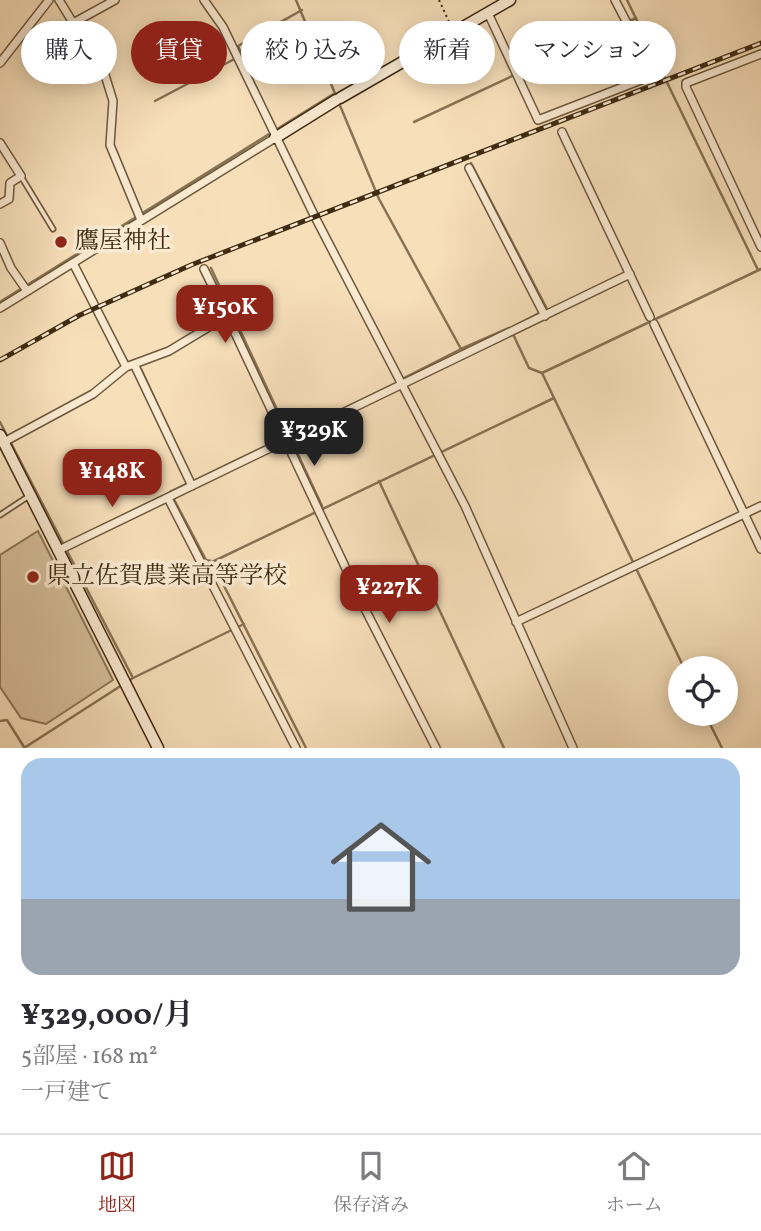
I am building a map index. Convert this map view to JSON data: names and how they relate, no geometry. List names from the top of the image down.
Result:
{
  "places": ["鷹屋神社", "県立佐賀農業高等学校"],
  "page": {
    "chip": [
      "購入",
      "賃貸",
      "絞り込み",
      "新着",
      "マンション"
    ],
    "price": [
      "¥150K",
      "¥329K",
      "¥148K",
      "¥227K"
    ],
    "list": [
      {
        "name": "¥329,000/月",
        "note": "5部屋 · 168 m² · 一戸建て"
      }
    ],
    "tabs": ["地図", "保存済み", "ホーム"]
  }
}
